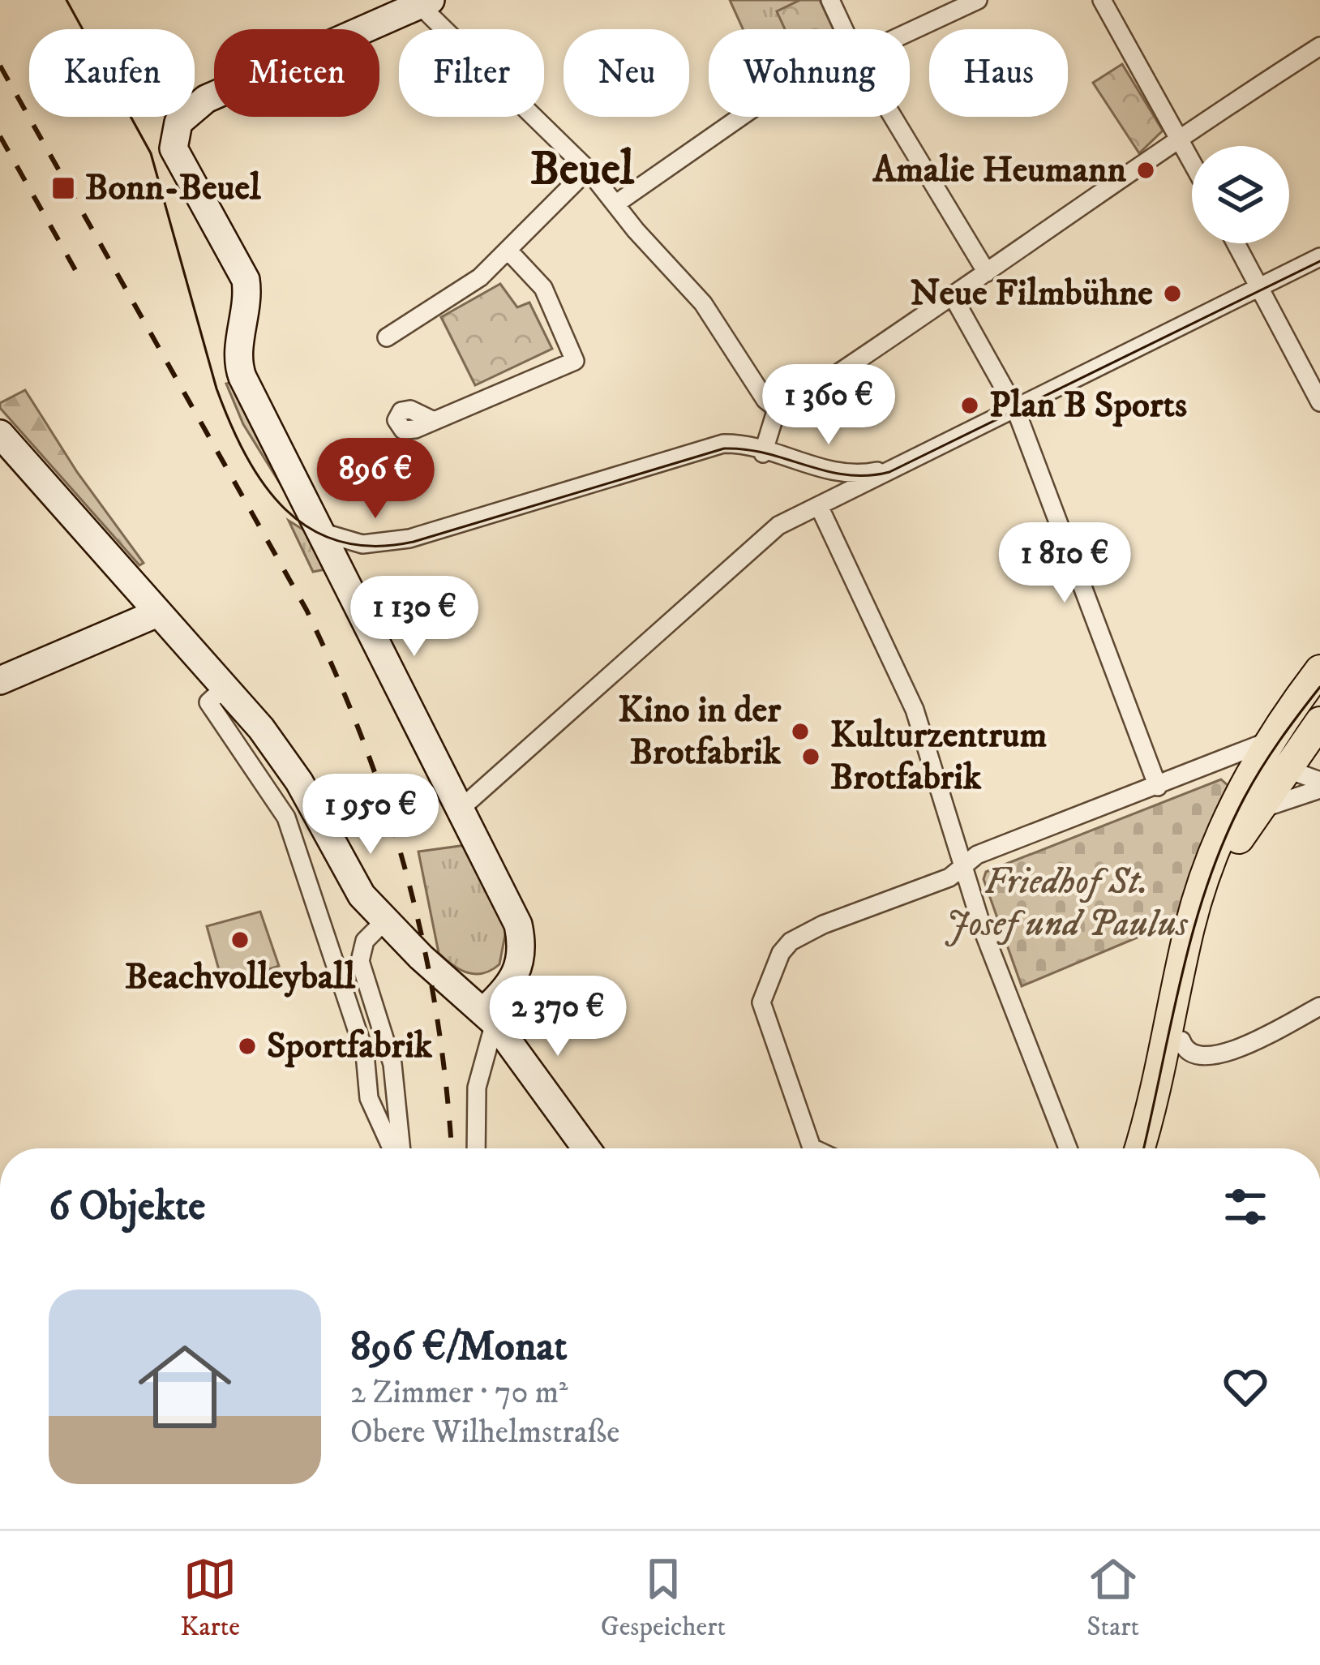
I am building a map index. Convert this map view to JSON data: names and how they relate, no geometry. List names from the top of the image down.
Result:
{
  "districts": ["Beuel"],
  "parks": ["Friedhof St. Josef und Paulus"],
  "places": {
    "other": [
      "Amalie Heumann",
      "Neue Filmbühne",
      "Plan B Sports",
      "Kino in der Brotfabrik",
      "Kulturzentrum Brotfabrik",
      "Beachvolleyball",
      "Sportfabrik"
    ],
    "transit": ["Bonn-Beuel"]
  },
  "page": {
    "chip": [
      "Kaufen",
      "Mieten",
      "Filter",
      "Neu",
      "Wohnung",
      "Haus"
    ],
    "price": [
      "1 360 €",
      "896 €",
      "1 810 €",
      "1 130 €",
      "1 950 €",
      "2 370 €"
    ],
    "heading": "6 Objekte",
    "list": [
      {
        "name": "896 €/Monat",
        "note": "2 Zimmer · 70 m² · Obere Wilhelmstraße"
      }
    ],
    "tabs": ["Karte", "Gespeichert", "Start"]
  }
}
